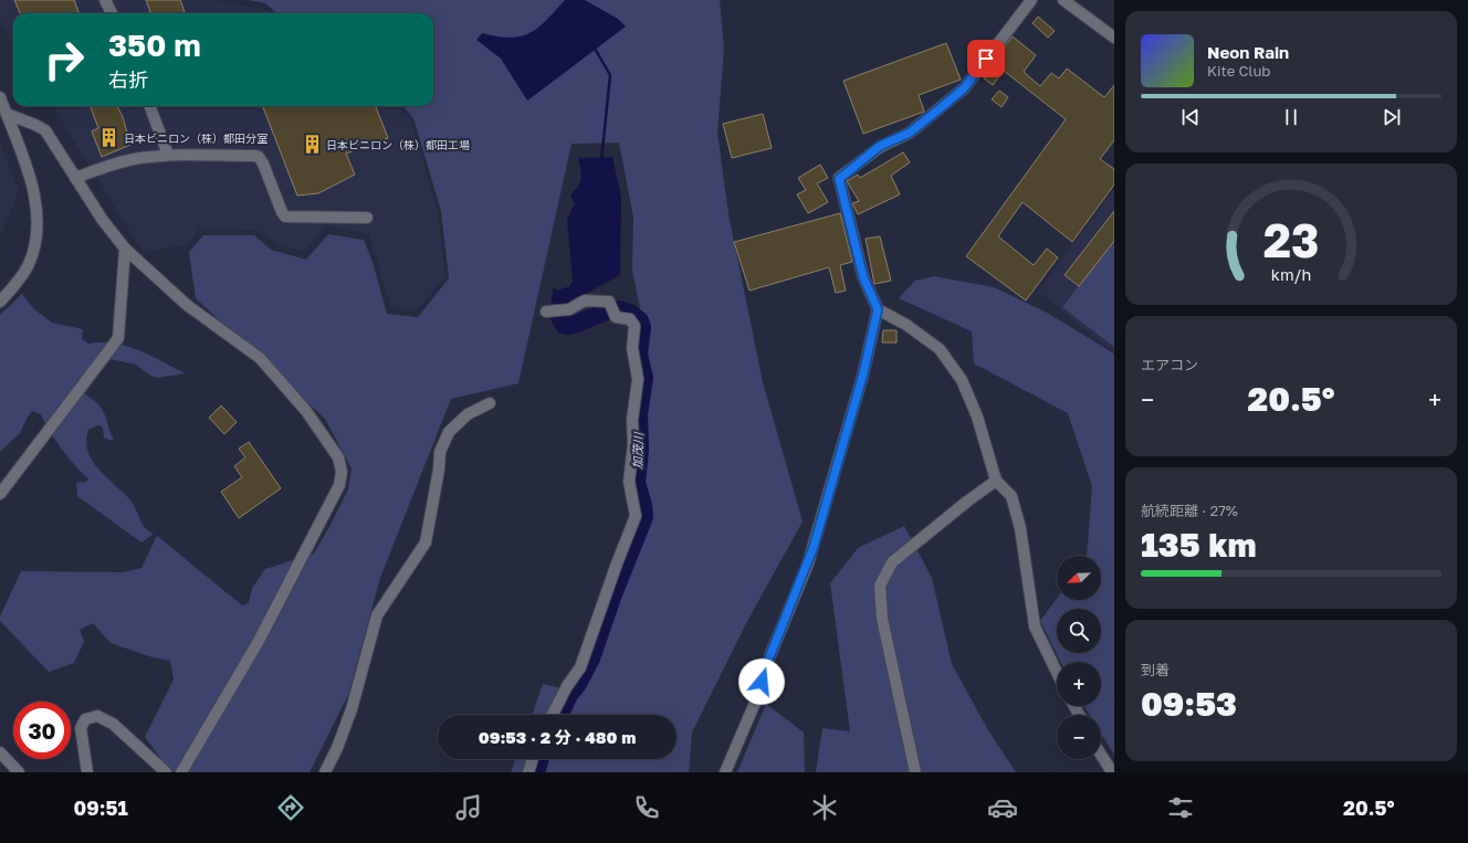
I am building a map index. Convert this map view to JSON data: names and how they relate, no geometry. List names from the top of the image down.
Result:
{
  "water": ["加茂川"],
  "places": {
    "building": ["日本ビニロン（株）都田分室", "日本ビニロン（株）都田工場"]
  },
  "north": "bottom left",
  "page": {
    "turn": ["350 m", "右折"],
    "song": ["Neon Rain", "Kite Club"],
    "tile": [
      "エアコン",
      ["航続距離 · 27%", "135 km"],
      ["到着", "09:53"]
    ],
    "heat": ["−", "20.5°", "+"],
    "map_buttons": ["+", "−"],
    "limit": "30",
    "trip": "09:53 · 2 分 · 480 m",
    "tabs": ["09:51", "20.5°"],
    "gauge": ["23", "km/h"]
  }
}
